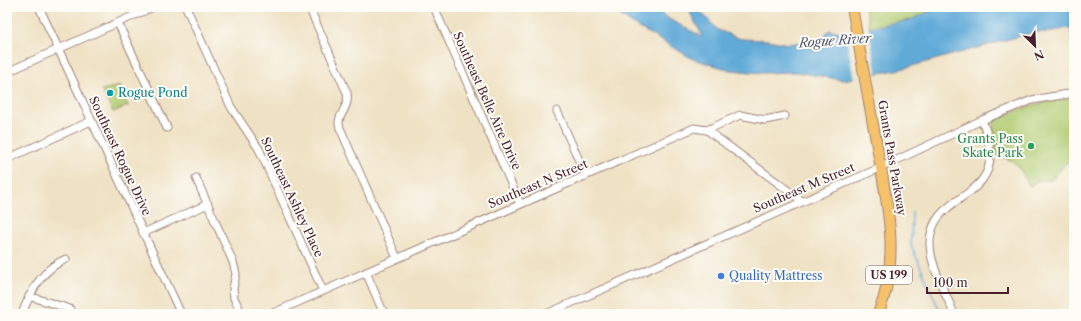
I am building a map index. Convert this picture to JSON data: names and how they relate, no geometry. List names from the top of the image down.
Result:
{
  "streets": {
    "highway": ["Grants Pass Parkway", "US 199"],
    "street": [
      "Southeast Belle Aire Drive",
      "Southeast Rogue Drive",
      "Southeast N Street",
      "Southeast M Street",
      "Southeast Ashley Place"
    ]
  },
  "crossings": [
    ["Southeast Belle Aire Drive", "Southeast N Street"],
    ["Grants Pass Parkway", "Southeast M Street"],
    ["Southeast N Street", "Southeast Ashley Place"]
  ],
  "water": ["Rogue River"],
  "places": ["Rogue Pond", "Grants Pass Skate Park", "Quality Mattress"],
  "scale_bar": "100 m",
  "north": "bottom right"
}
